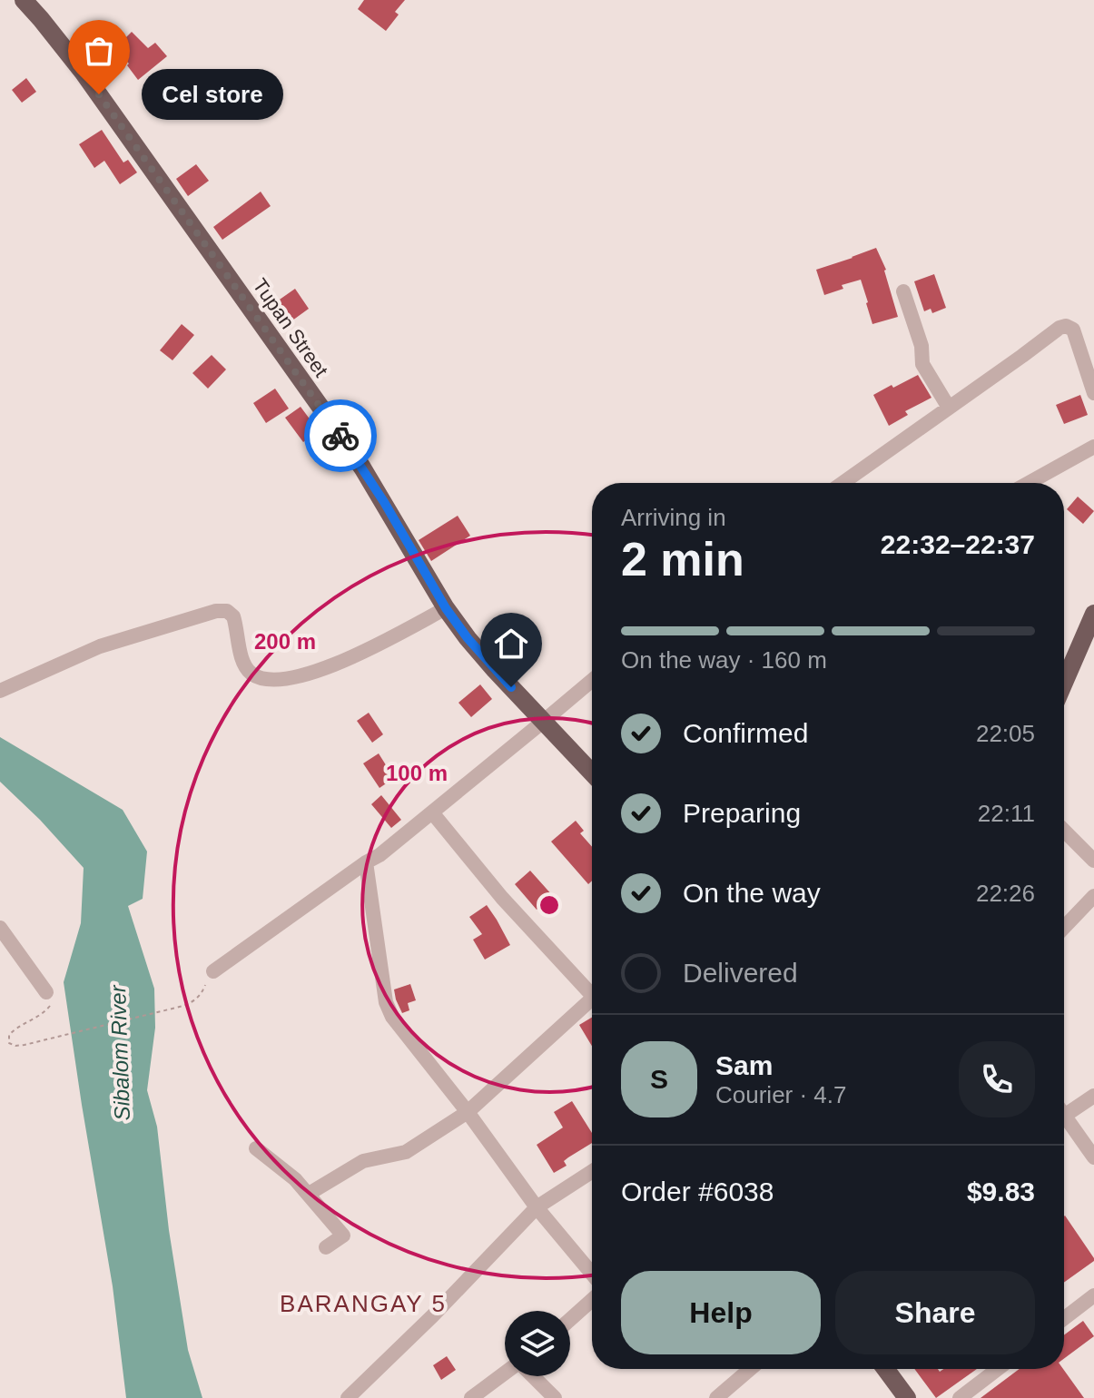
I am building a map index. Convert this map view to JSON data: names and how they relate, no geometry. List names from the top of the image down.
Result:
{
  "streets": {
    "main road": ["Tupan Street"]
  },
  "districts": ["BARANGAY 5"],
  "water": ["Sibalom River"],
  "places": ["Cel store"],
  "page": {
    "bubble": "Cel store",
    "heading": ["2 min", "Arriving in", "22:32–22:37"],
    "panel": [
      "Sam",
      "Courier · 4.7",
      "Order #6038",
      "$9.83"
    ],
    "bar": "On the way · 160 m",
    "list": [
      ["Confirmed", "22:05"],
      ["Preparing", "22:11"],
      ["On the way", "22:26"],
      "Delivered"
    ],
    "round": "S",
    "buttons": ["Help", "Share"]
  },
  "rings": ["200 m", "100 m"]
}
